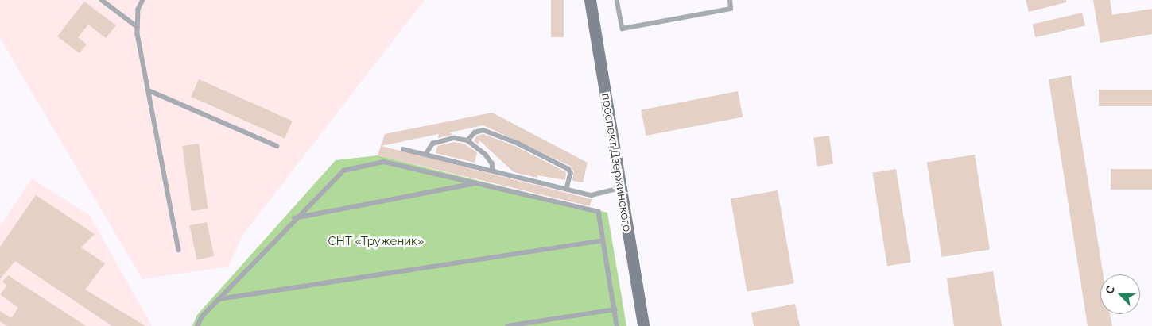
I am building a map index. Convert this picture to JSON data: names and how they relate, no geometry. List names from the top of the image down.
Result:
{
  "streets": {
    "main road": ["проспект Дзержинского"]
  },
  "parks": ["СНТ «Труженик»"],
  "north": "top left"
}
